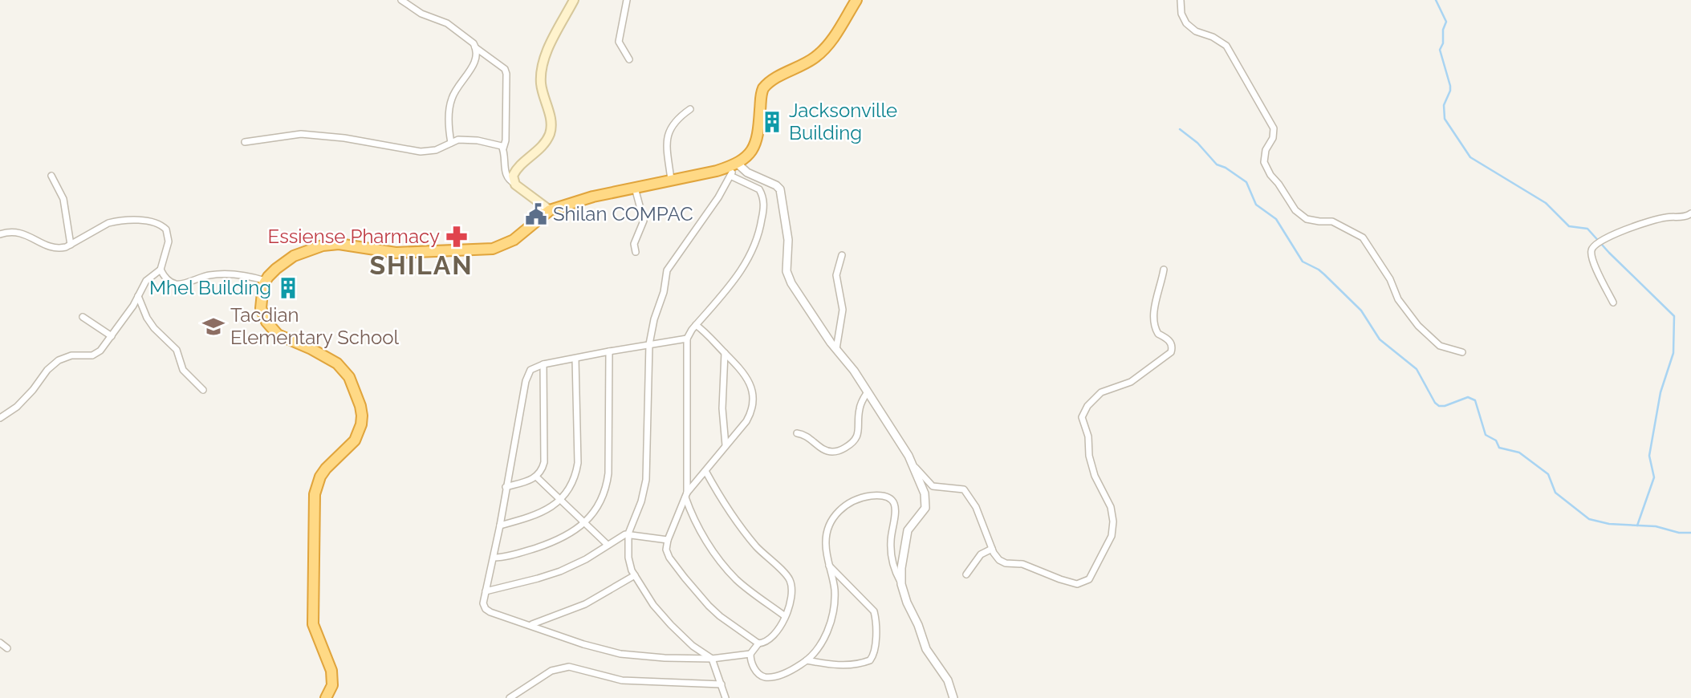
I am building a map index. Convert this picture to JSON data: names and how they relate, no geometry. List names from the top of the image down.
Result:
{
  "districts": ["SHILAN"],
  "places": {
    "building": ["Jacksonville Building", "Mhel Building"],
    "public building": ["Shilan COMPAC"],
    "pharmacy": ["Essiense Pharmacy"],
    "school or university": ["Tacdian Elementary School"]
  }
}
